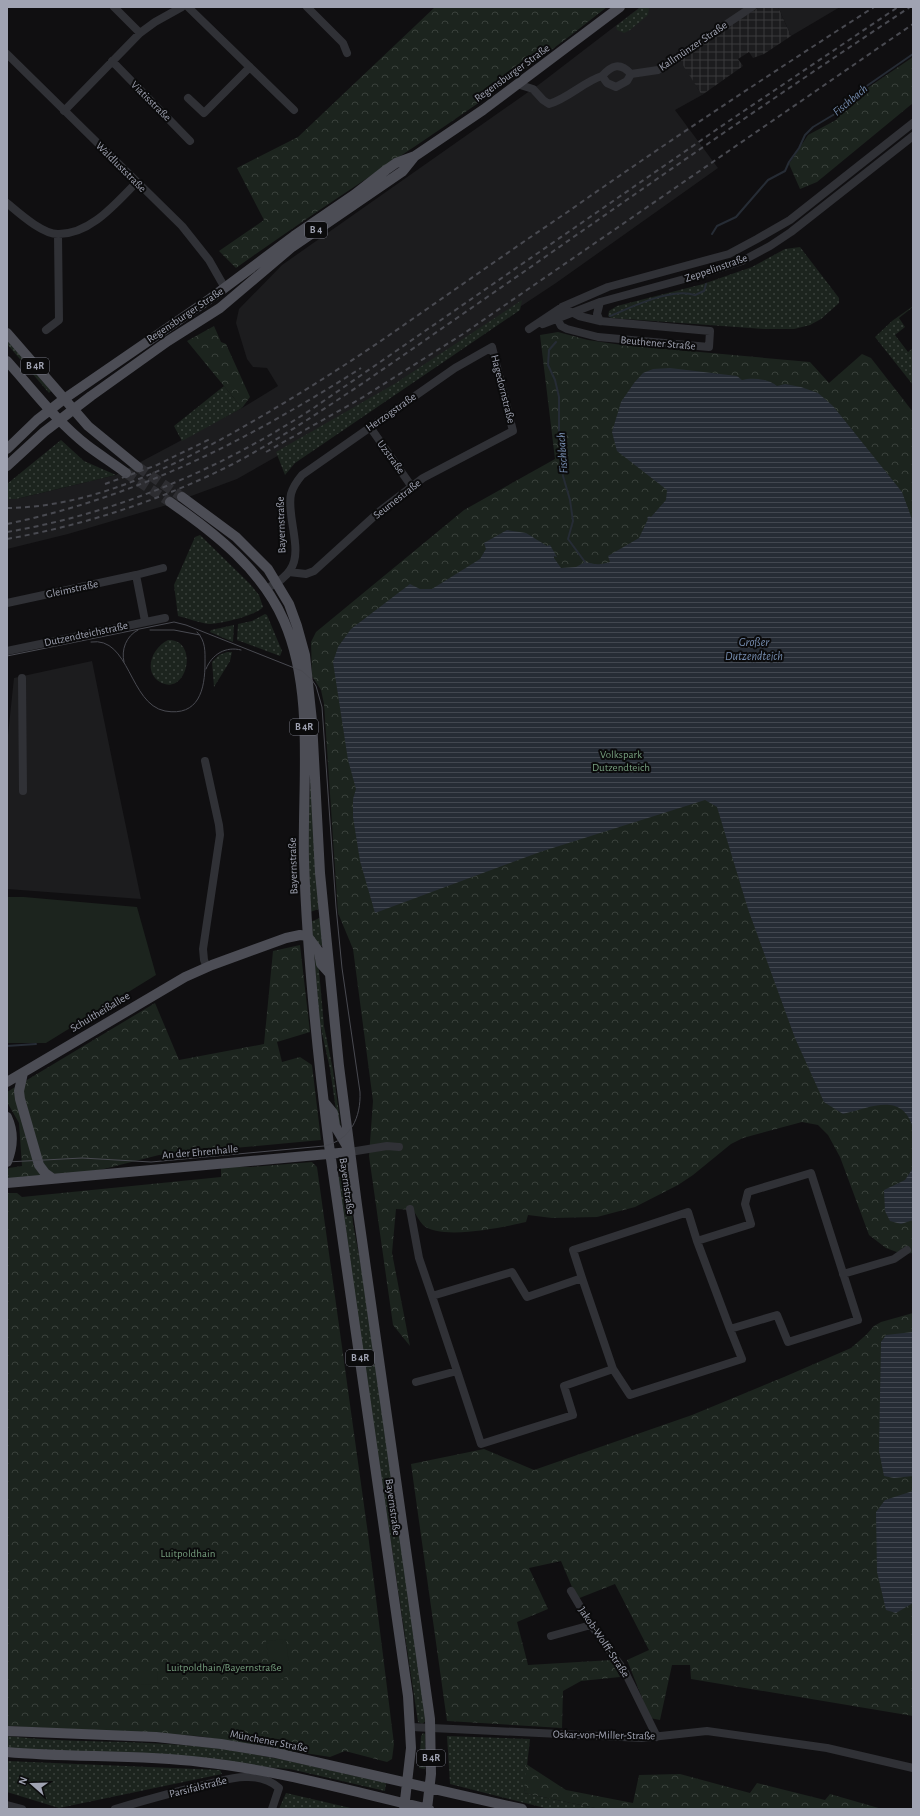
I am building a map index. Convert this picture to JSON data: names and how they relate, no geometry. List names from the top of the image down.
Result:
{
  "streets": {
    "main road": [
      "Regensburger Straße",
      "B 4",
      "B 4R",
      "Bayernstraße",
      "Schultheißallee",
      "An der Ehrenhalle",
      "Münchener Straße"
    ],
    "street": [
      "Kallmünzer Straße",
      "Viatisstraße",
      "Waldluststraße",
      "Zeppelinstraße",
      "Beuthener Straße",
      "Hagedornstraße",
      "Herzogstraße",
      "Uzstraße",
      "Seumestraße",
      "Gleimstraße",
      "Dutzendteichstraße",
      "Jakob-Wolff-Straße",
      "Oskar-von-Miller-Straße",
      "Parsifalstraße"
    ]
  },
  "crossings": [
    ["Regensburger Straße", "Waldluststraße"],
    ["Regensburger Straße", "B 4R"],
    ["Zeppelinstraße", "Beuthener Straße"],
    ["B 4R", "Bayernstraße"],
    ["B 4R", "An der Ehrenhalle"],
    ["Hagedornstraße", "Herzogstraße"],
    ["Hagedornstraße", "Seumestraße"],
    ["Herzogstraße", "Uzstraße"],
    ["Herzogstraße", "Bayernstraße"],
    ["Uzstraße", "Seumestraße"],
    ["Seumestraße", "Bayernstraße"],
    ["Bayernstraße", "Schultheißallee"],
    ["Bayernstraße", "An der Ehrenhalle"],
    ["Bayernstraße", "Oskar-von-Miller-Straße"],
    ["Bayernstraße", "Münchener Straße"],
    ["Jakob-Wolff-Straße", "Oskar-von-Miller-Straße"]
  ],
  "water": ["Fischbach", "Großer Dutzendteich"],
  "parks": ["Volkspark Dutzendteich", "Luitpoldhain", "Luitpoldhain/Bayernstraße"],
  "north": "left"
}
